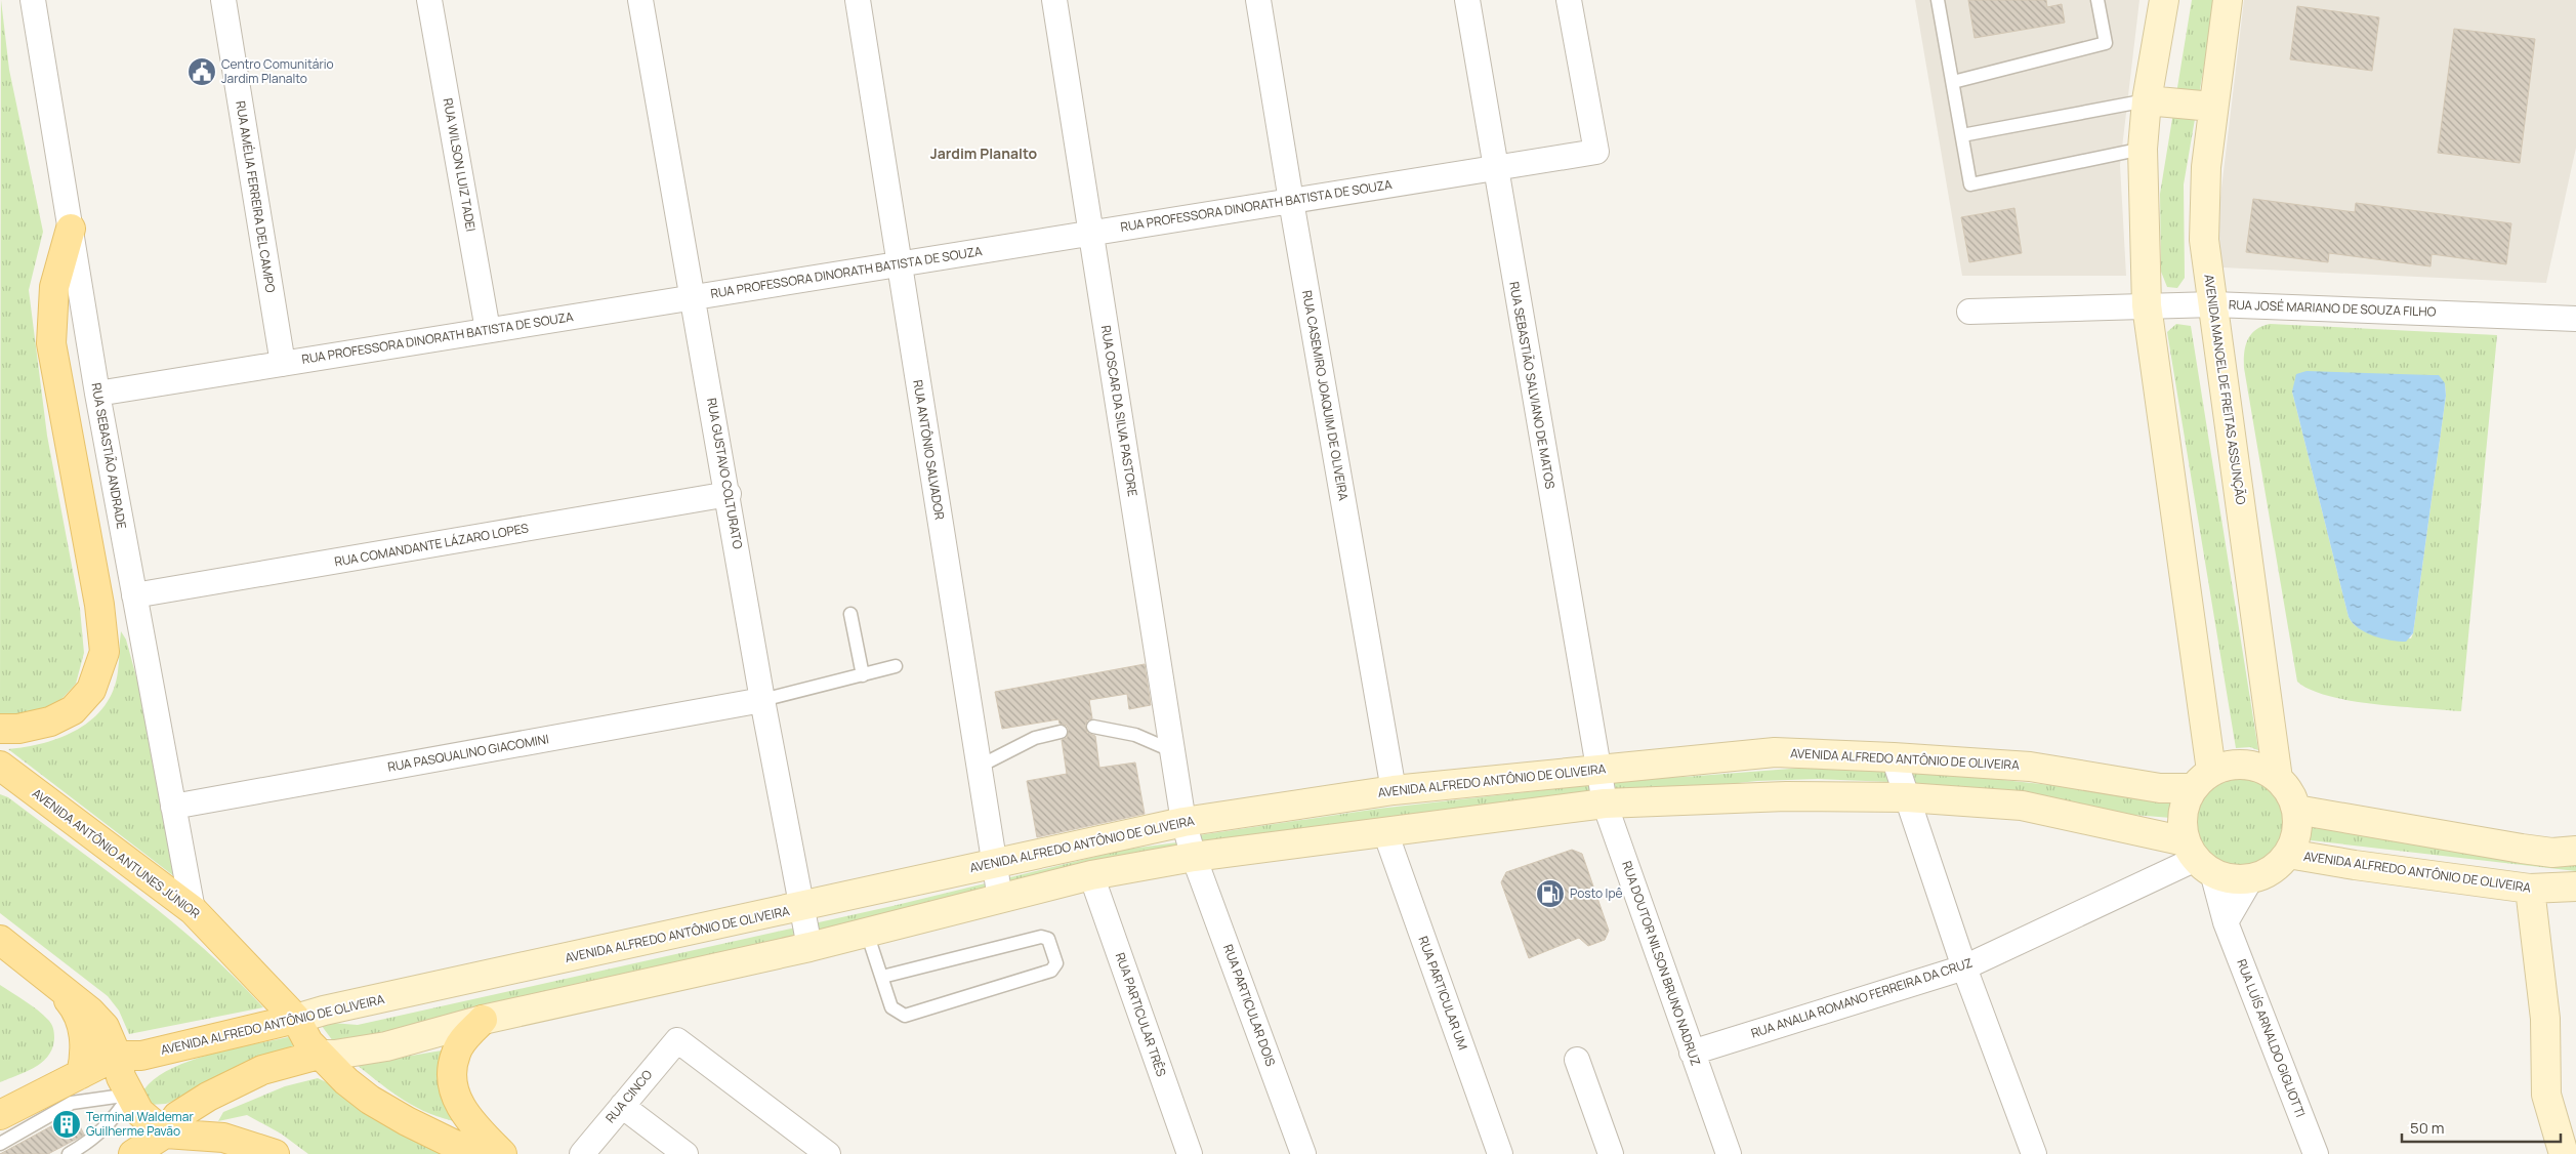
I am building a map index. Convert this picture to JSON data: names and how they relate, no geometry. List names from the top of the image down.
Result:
{
  "streets": {
    "main road": ["AVENIDA MANOEL DE FREITAS ASSUNÇÃO", "AVENIDA ALFREDO ANTÔNIO DE OLIVEIRA", "AVENIDA ANTÔNIO ANTUNES JÚNIOR"],
    "street": [
      "RUA WILSON LUIZ TADEI",
      "RUA AMÉLIA FERREIRA DEL CAMPO",
      "RUA PROFESSORA DINORATH BATISTA DE SOUZA",
      "RUA JOSÉ MARIANO DE SOUZA FILHO",
      "RUA SEBASTIÃO SALVIANO DE MATOS",
      "RUA CASEMIRO JOAQUIM DE OLIVEIRA",
      "RUA OSCAR DA SILVA PASTORE",
      "RUA ANTÔNIO SALVADOR",
      "RUA SEBASTIÃO ANDRADE",
      "RUA GUSTAVO COLTURATO",
      "RUA COMANDANTE LÁZARO LOPES",
      "RUA PASQUALINO GIACOMINI",
      "RUA DOUTOR NILSON BRUNO NADRUZ",
      "RUA PARTICULAR UM",
      "RUA ANALIA ROMANO FERREIRA DA CRUZ",
      "RUA PARTICULAR DOIS",
      "RUA PARTICULAR TRÊS",
      "RUA LUÍS ARNALDO GIGLIOTTI",
      "RUA CINCO"
    ]
  },
  "crossings": [
    ["RUA WILSON LUIZ TADEI", "RUA PROFESSORA DINORATH BATISTA DE SOUZA"],
    ["RUA AMÉLIA FERREIRA DEL CAMPO", "RUA PROFESSORA DINORATH BATISTA DE SOUZA"],
    ["RUA PROFESSORA DINORATH BATISTA DE SOUZA", "RUA SEBASTIÃO SALVIANO DE MATOS"],
    ["RUA PROFESSORA DINORATH BATISTA DE SOUZA", "RUA CASEMIRO JOAQUIM DE OLIVEIRA"],
    ["RUA PROFESSORA DINORATH BATISTA DE SOUZA", "RUA OSCAR DA SILVA PASTORE"],
    ["RUA PROFESSORA DINORATH BATISTA DE SOUZA", "RUA ANTÔNIO SALVADOR"],
    ["RUA PROFESSORA DINORATH BATISTA DE SOUZA", "RUA SEBASTIÃO ANDRADE"],
    ["RUA PROFESSORA DINORATH BATISTA DE SOUZA", "RUA GUSTAVO COLTURATO"],
    ["RUA JOSÉ MARIANO DE SOUZA FILHO", "AVENIDA MANOEL DE FREITAS ASSUNÇÃO"],
    ["RUA SEBASTIÃO SALVIANO DE MATOS", "AVENIDA ALFREDO ANTÔNIO DE OLIVEIRA"],
    ["RUA SEBASTIÃO SALVIANO DE MATOS", "RUA DOUTOR NILSON BRUNO NADRUZ"],
    ["AVENIDA MANOEL DE FREITAS ASSUNÇÃO", "AVENIDA ALFREDO ANTÔNIO DE OLIVEIRA"],
    ["AVENIDA MANOEL DE FREITAS ASSUNÇÃO", "RUA ANALIA ROMANO FERREIRA DA CRUZ"],
    ["AVENIDA MANOEL DE FREITAS ASSUNÇÃO", "RUA LUÍS ARNALDO GIGLIOTTI"],
    ["RUA CASEMIRO JOAQUIM DE OLIVEIRA", "AVENIDA ALFREDO ANTÔNIO DE OLIVEIRA"],
    ["RUA OSCAR DA SILVA PASTORE", "AVENIDA ALFREDO ANTÔNIO DE OLIVEIRA"],
    ["RUA OSCAR DA SILVA PASTORE", "RUA PARTICULAR DOIS"],
    ["RUA ANTÔNIO SALVADOR", "AVENIDA ALFREDO ANTÔNIO DE OLIVEIRA"],
    ["RUA SEBASTIÃO ANDRADE", "RUA COMANDANTE LÁZARO LOPES"],
    ["RUA SEBASTIÃO ANDRADE", "RUA PASQUALINO GIACOMINI"],
    ["RUA SEBASTIÃO ANDRADE", "AVENIDA ANTÔNIO ANTUNES JÚNIOR"],
    ["RUA GUSTAVO COLTURATO", "RUA COMANDANTE LÁZARO LOPES"],
    ["RUA GUSTAVO COLTURATO", "RUA PASQUALINO GIACOMINI"],
    ["RUA GUSTAVO COLTURATO", "AVENIDA ALFREDO ANTÔNIO DE OLIVEIRA"],
    ["AVENIDA ALFREDO ANTÔNIO DE OLIVEIRA", "AVENIDA ANTÔNIO ANTUNES JÚNIOR"],
    ["AVENIDA ALFREDO ANTÔNIO DE OLIVEIRA", "RUA DOUTOR NILSON BRUNO NADRUZ"],
    ["AVENIDA ALFREDO ANTÔNIO DE OLIVEIRA", "RUA ANALIA ROMANO FERREIRA DA CRUZ"],
    ["AVENIDA ALFREDO ANTÔNIO DE OLIVEIRA", "RUA PARTICULAR DOIS"],
    ["AVENIDA ALFREDO ANTÔNIO DE OLIVEIRA", "RUA LUÍS ARNALDO GIGLIOTTI"],
    ["RUA DOUTOR NILSON BRUNO NADRUZ", "RUA ANALIA ROMANO FERREIRA DA CRUZ"],
    ["RUA ANALIA ROMANO FERREIRA DA CRUZ", "RUA LUÍS ARNALDO GIGLIOTTI"]
  ],
  "districts": ["Jardim Planalto"],
  "places": {
    "public building": ["Centro Comunitário Jardim Planalto"],
    "fuel station": ["Posto Ipê"],
    "building": ["Terminal Waldemar Guilherme Pavão"]
  },
  "scale_bar": "50 m"
}
